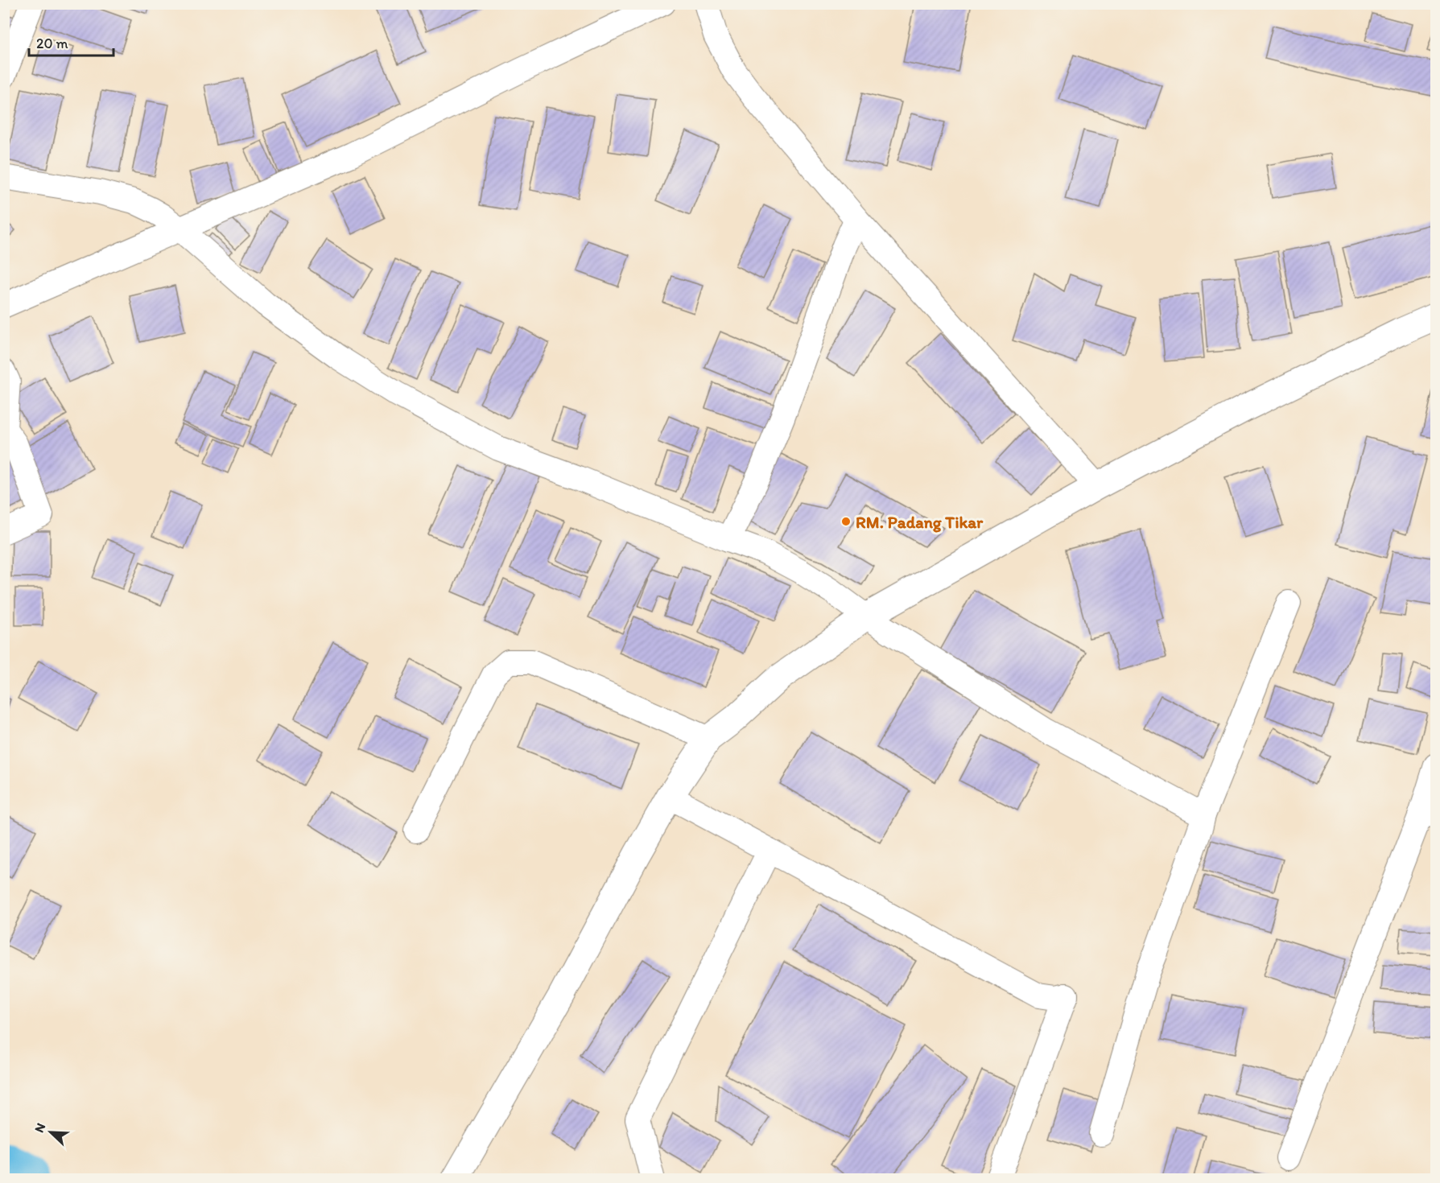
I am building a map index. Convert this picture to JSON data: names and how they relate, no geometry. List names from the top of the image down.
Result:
{
  "places": ["RM. Padang Tikar"],
  "scale_bar": "20 m",
  "north": "top left"
}
